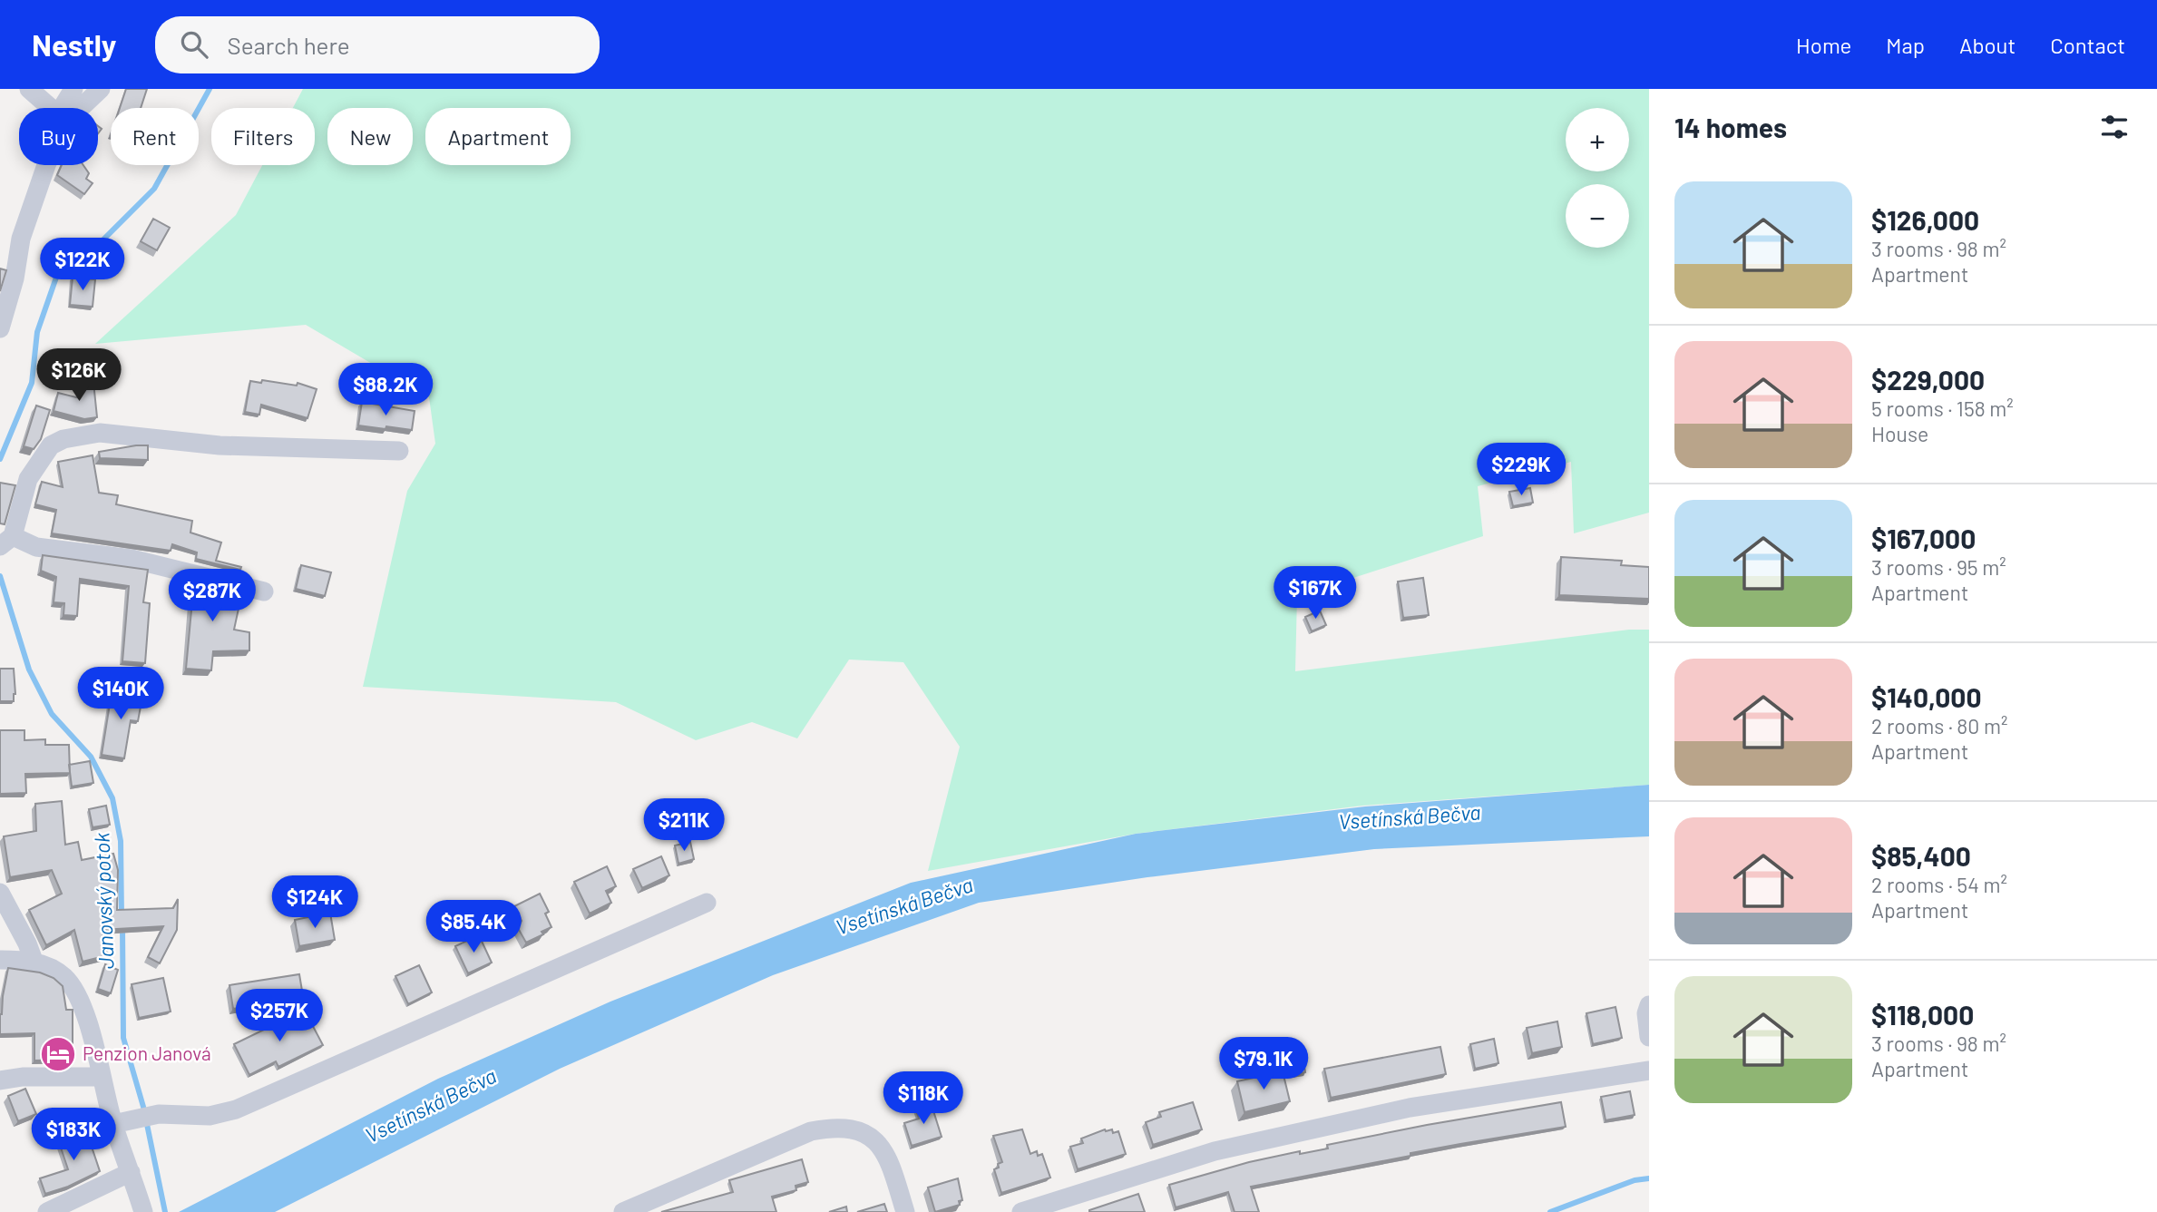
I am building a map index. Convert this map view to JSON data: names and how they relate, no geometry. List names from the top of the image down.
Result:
{
  "water": ["Vsetínská Bečva", "Janovský potok"],
  "places": {
    "hotel": ["Penzion Janová"]
  },
  "page": {
    "header": "Nestly",
    "search": "Search here",
    "nav": [
      "Home",
      "Map",
      "About",
      "Contact"
    ],
    "heading": "14 homes",
    "map_buttons": ["+", "−"],
    "chip": [
      "Buy",
      "Rent",
      "Filters",
      "New",
      "Apartment"
    ],
    "list": [
      {
        "name": "$126,000",
        "note": "3 rooms · 98 m² · Apartment"
      },
      {
        "name": "$229,000",
        "note": "5 rooms · 158 m² · House"
      },
      {
        "name": "$167,000",
        "note": "3 rooms · 95 m² · Apartment"
      },
      {
        "name": "$140,000",
        "note": "2 rooms · 80 m² · Apartment"
      },
      {
        "name": "$85,400",
        "note": "2 rooms · 54 m² · Apartment"
      },
      {
        "name": "$118,000",
        "note": "3 rooms · 98 m² · Apartment"
      }
    ],
    "price": [
      "$122K",
      "$126K",
      "$88.2K",
      "$229K",
      "$167K",
      "$287K",
      "$140K",
      "$211K",
      "$124K",
      "$85.4K",
      "$257K",
      "$79.1K",
      "$118K",
      "$183K"
    ]
  }
}
